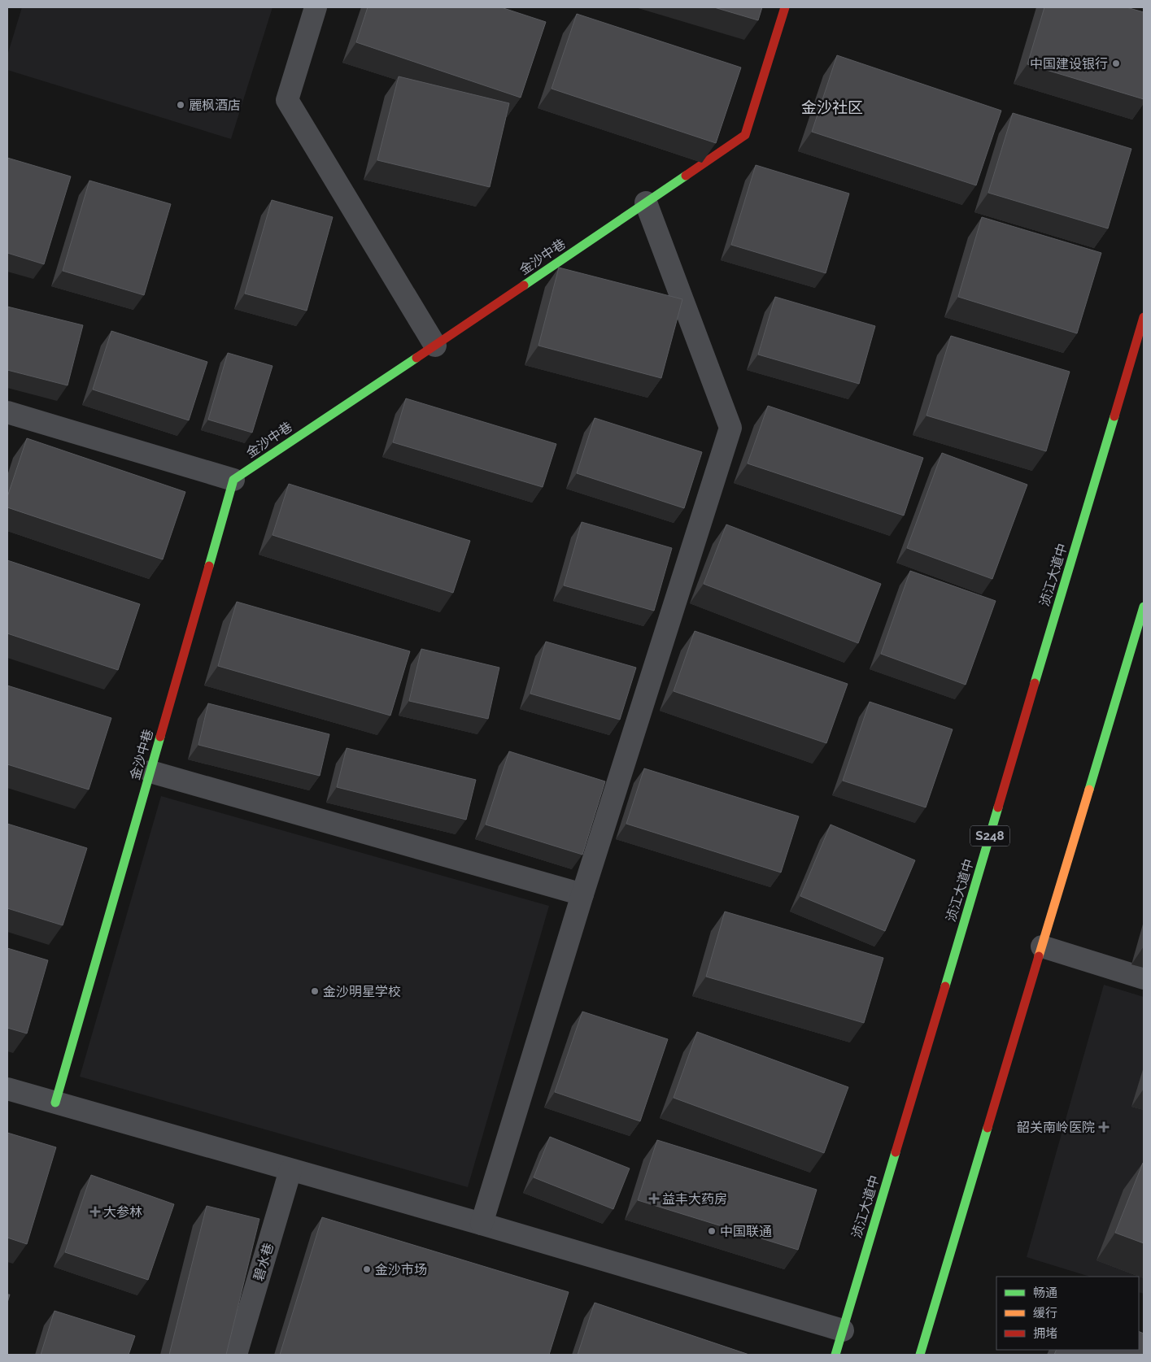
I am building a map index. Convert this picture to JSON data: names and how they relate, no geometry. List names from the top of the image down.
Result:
{
  "streets": {
    "main road": ["金沙中巷", "浈江大道中", "S248"],
    "street": ["碧水巷"]
  },
  "districts": ["金沙社区"],
  "places": {
    "other": [
      "中国建设银行",
      "麗枫酒店",
      "金沙明星学校",
      "中国联通",
      "金沙市场"
    ],
    "health": ["韶关南岭医院", "益丰大药房", "大参林"]
  },
  "legend": ["畅通", "缓行", "拥堵"]
}
